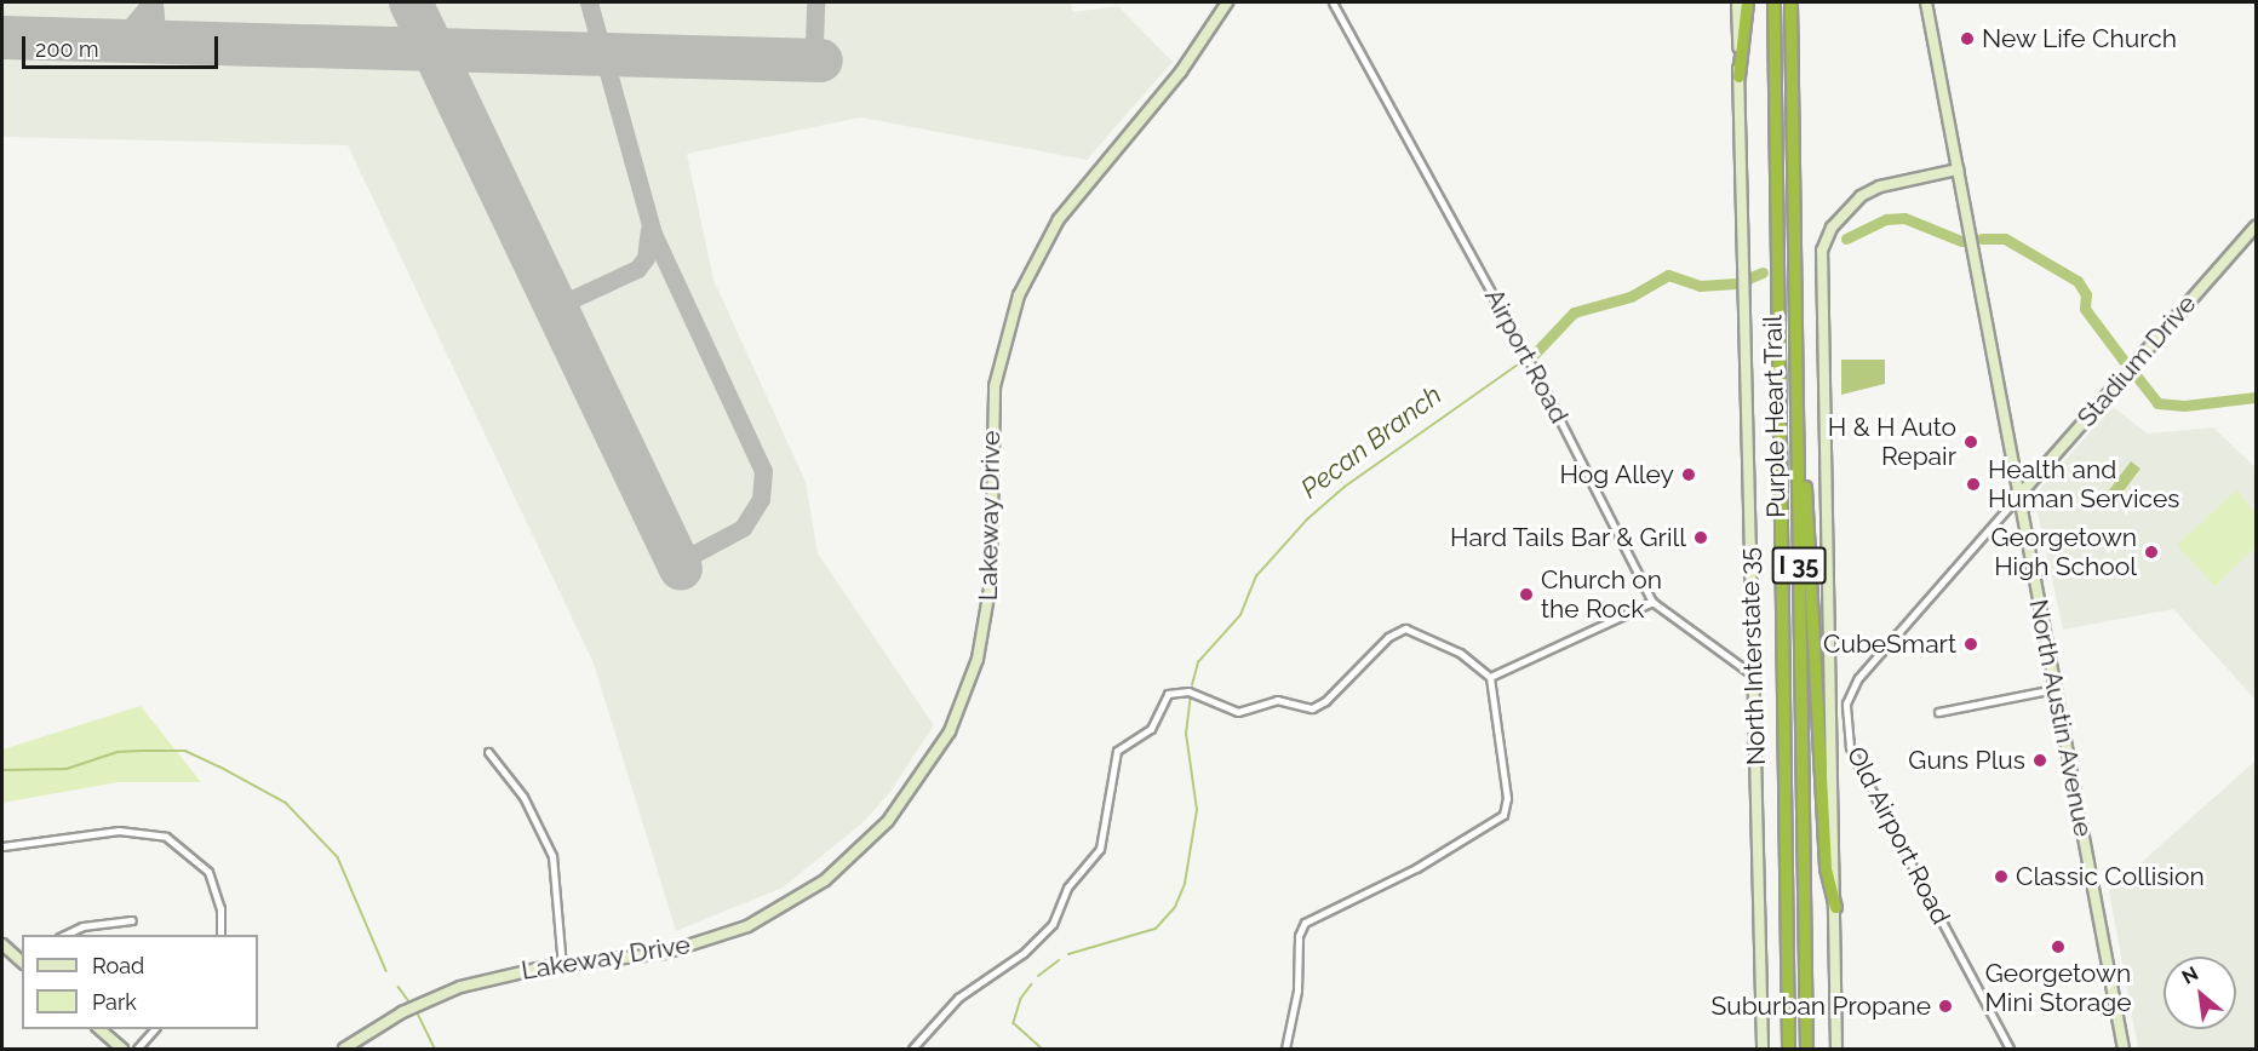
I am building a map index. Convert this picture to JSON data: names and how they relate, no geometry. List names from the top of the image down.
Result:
{
  "streets": {
    "highway": ["Purple Heart Trail", "I 35"],
    "main road": [
      "Stadium Drive",
      "Lakeway Drive",
      "North Interstate 35",
      "North Austin Avenue"
    ],
    "street": ["Airport Road", "Old Airport Road"]
  },
  "crossings": [
    ["Airport Road", "North Interstate 35"],
    ["Stadium Drive", "North Austin Avenue"],
    ["Stadium Drive", "Old Airport Road"],
    ["North Austin Avenue", "Old Airport Road"]
  ],
  "water": ["Pecan Branch"],
  "places": [
    "New Life Church",
    "H & H Auto Repair",
    "Hog Alley",
    "Health and Human Services",
    "Hard Tails Bar & Grill",
    "Georgetown High School",
    "Church on the Rock",
    "CubeSmart",
    "Guns Plus",
    "Classic Collision",
    "Georgetown Mini Storage",
    "Suburban Propane"
  ],
  "legend": ["Road", "Park"],
  "scale_bar": "200 m",
  "north": "top left"
}
